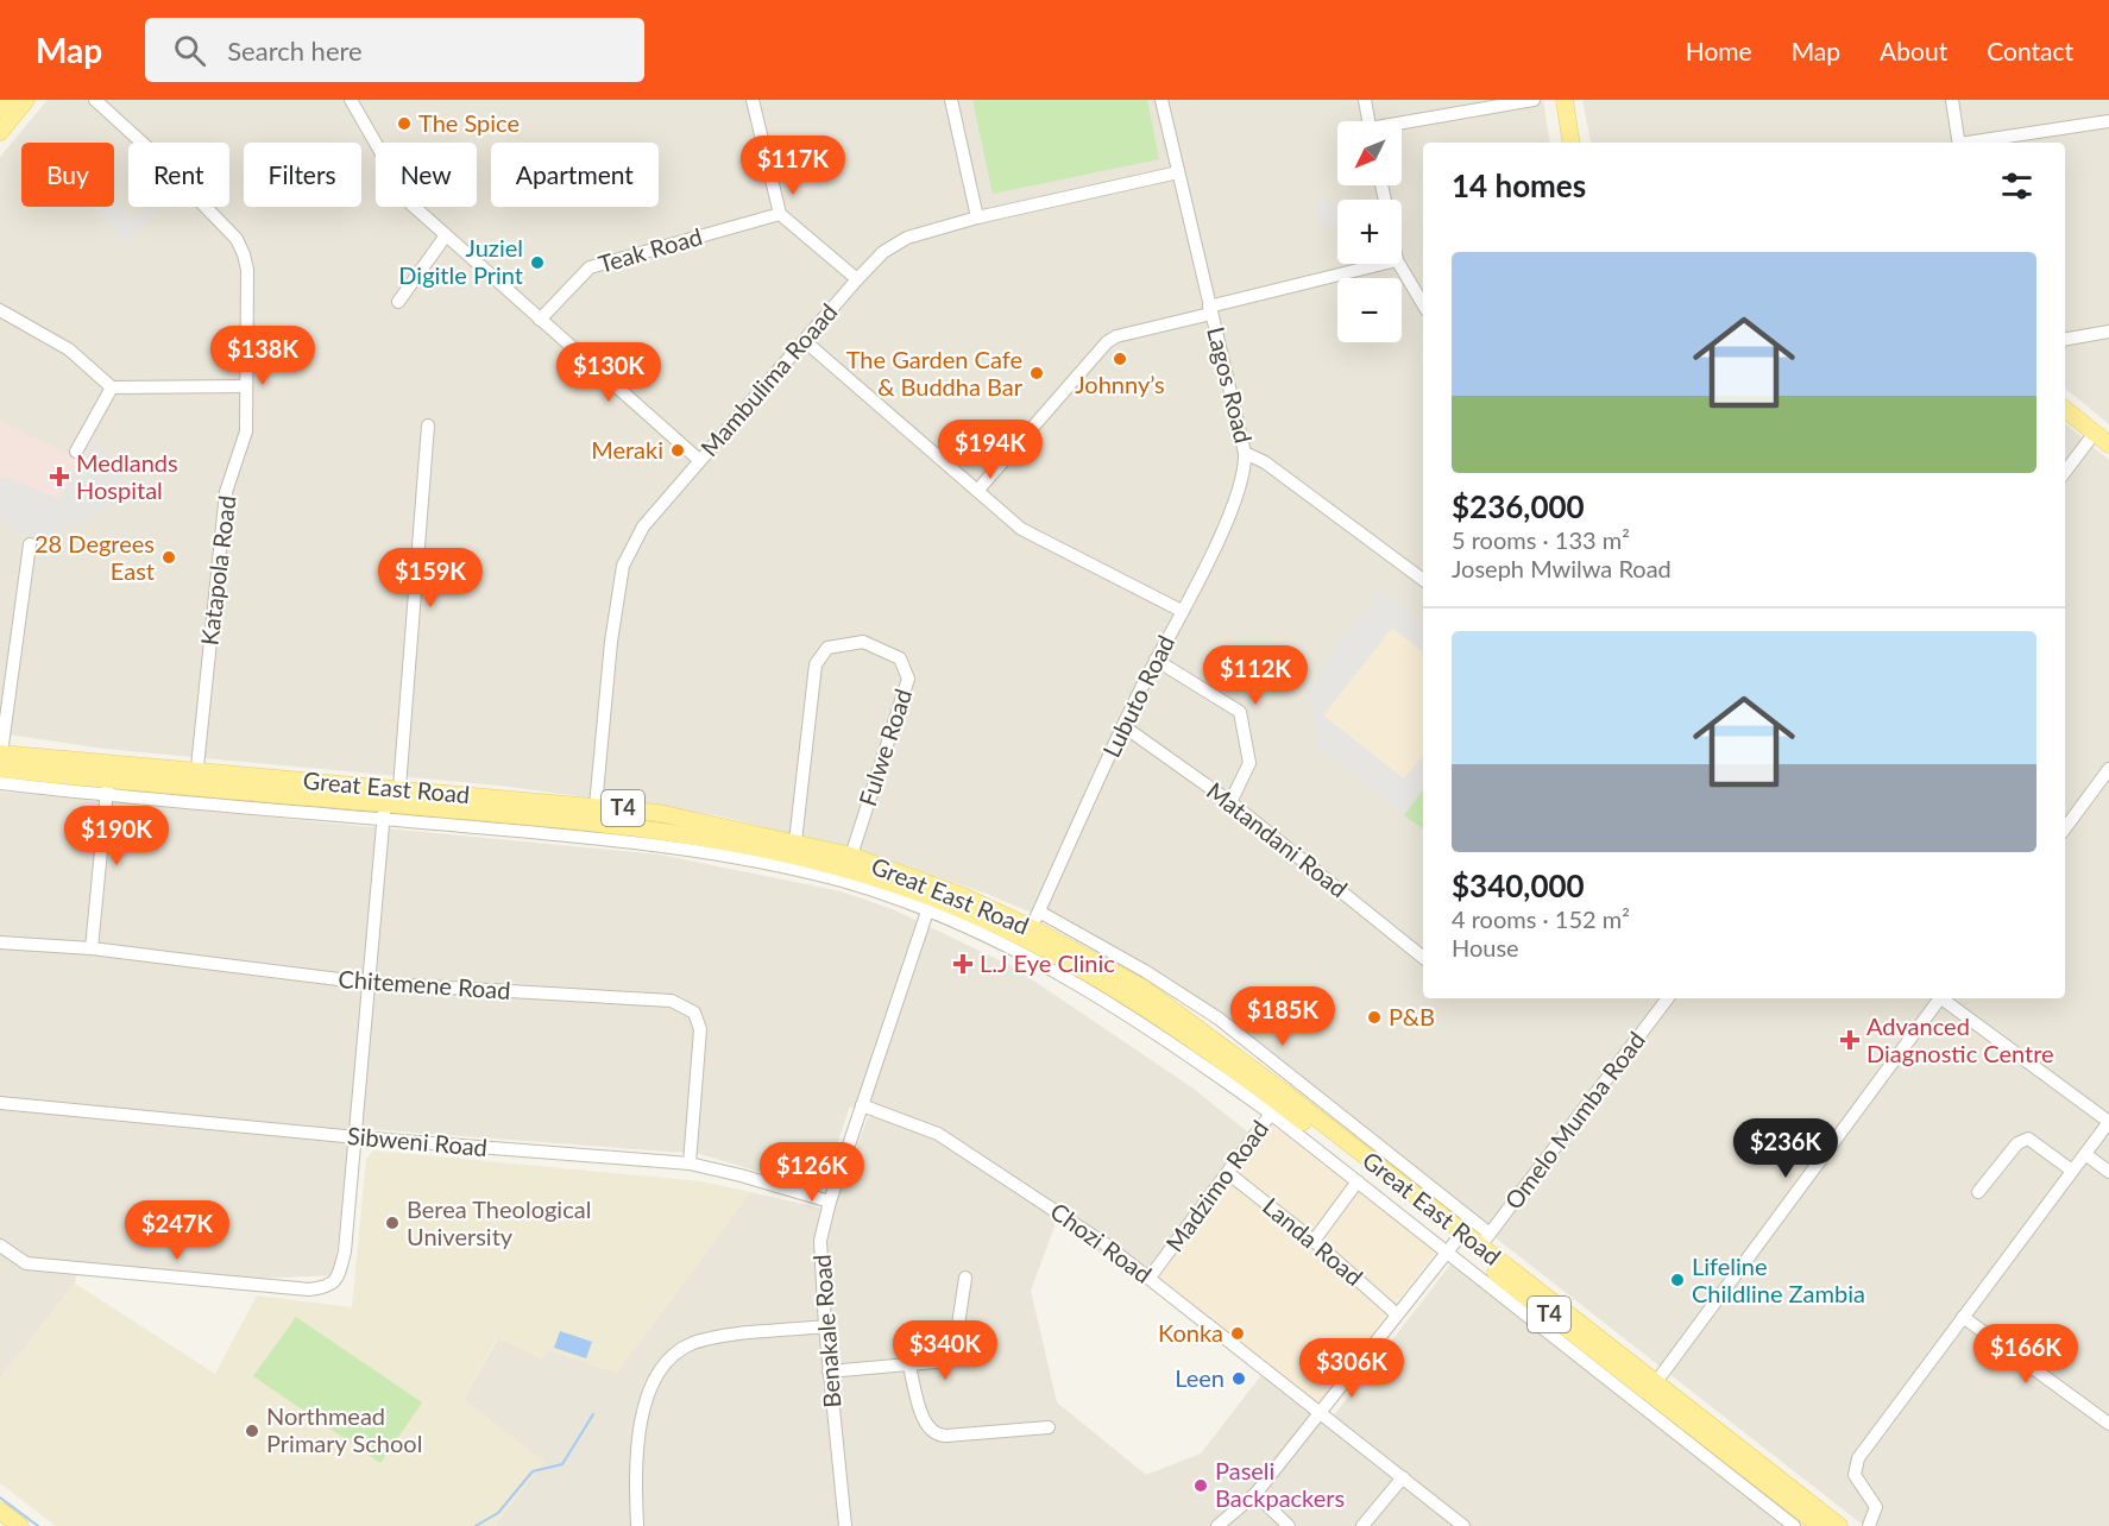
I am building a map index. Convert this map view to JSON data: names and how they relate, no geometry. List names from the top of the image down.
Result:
{
  "streets": {
    "main road": ["Great East Road", "T4"],
    "street": [
      "Teak Road",
      "Mambulima Roaad",
      "Lagos Road",
      "Katapola Road",
      "Lubuto Road",
      "Fulwe Road",
      "Matandani Road",
      "Chitemene Road",
      "Omelo Mumba Road",
      "Sibweni Road",
      "Madzimo Road",
      "Landa Road",
      "Chozi Road",
      "Benakale Road"
    ]
  },
  "crossings": [
    ["Mambulima Roaad", "Lagos Road"],
    ["Mambulima Roaad", "Great East Road"],
    ["Lagos Road", "Lubuto Road"],
    ["Katapola Road", "Great East Road"],
    ["Lubuto Road", "Great East Road"],
    ["Lubuto Road", "Matandani Road"],
    ["Fulwe Road", "Great East Road"],
    ["Great East Road", "Omelo Mumba Road"],
    ["Great East Road", "Madzimo Road"],
    ["Great East Road", "Benakale Road"],
    ["Chitemene Road", "Sibweni Road"],
    ["Sibweni Road", "Benakale Road"],
    ["Madzimo Road", "Landa Road"],
    ["Madzimo Road", "Chozi Road"],
    ["Chozi Road", "Benakale Road"]
  ],
  "places": {
    "other": [
      "The Spice",
      "Juziel Digitle Print",
      "Johnny’s",
      "The Garden Cafe & Buddha Bar",
      "Meraki",
      "28 Degrees East",
      "P&B",
      "Berea Theological University",
      "Lifeline Childline Zambia",
      "Konka",
      "Leen",
      "Northmead Primary School",
      "Paseli Backpackers"
    ],
    "health": ["Medlands Hospital", "L.J Eye Clinic", "Advanced Diagnostic Centre"]
  },
  "north": "bottom left",
  "page": {
    "header": "Map",
    "search": "Search here",
    "nav": [
      "Home",
      "Map",
      "About",
      "Contact"
    ],
    "map_buttons": ["+", "−"],
    "price": [
      "$117K",
      "$138K",
      "$130K",
      "$194K",
      "$159K",
      "$112K",
      "$190K",
      "$185K",
      "$236K",
      "$126K",
      "$247K",
      "$340K",
      "$166K",
      "$306K"
    ],
    "chip": [
      "Buy",
      "Rent",
      "Filters",
      "New",
      "Apartment"
    ],
    "heading": "14 homes",
    "list": [
      {
        "name": "$236,000",
        "note": "5 rooms · 133 m² · Joseph Mwilwa Road"
      },
      {
        "name": "$340,000",
        "note": "4 rooms · 152 m² · House"
      }
    ]
  }
}
